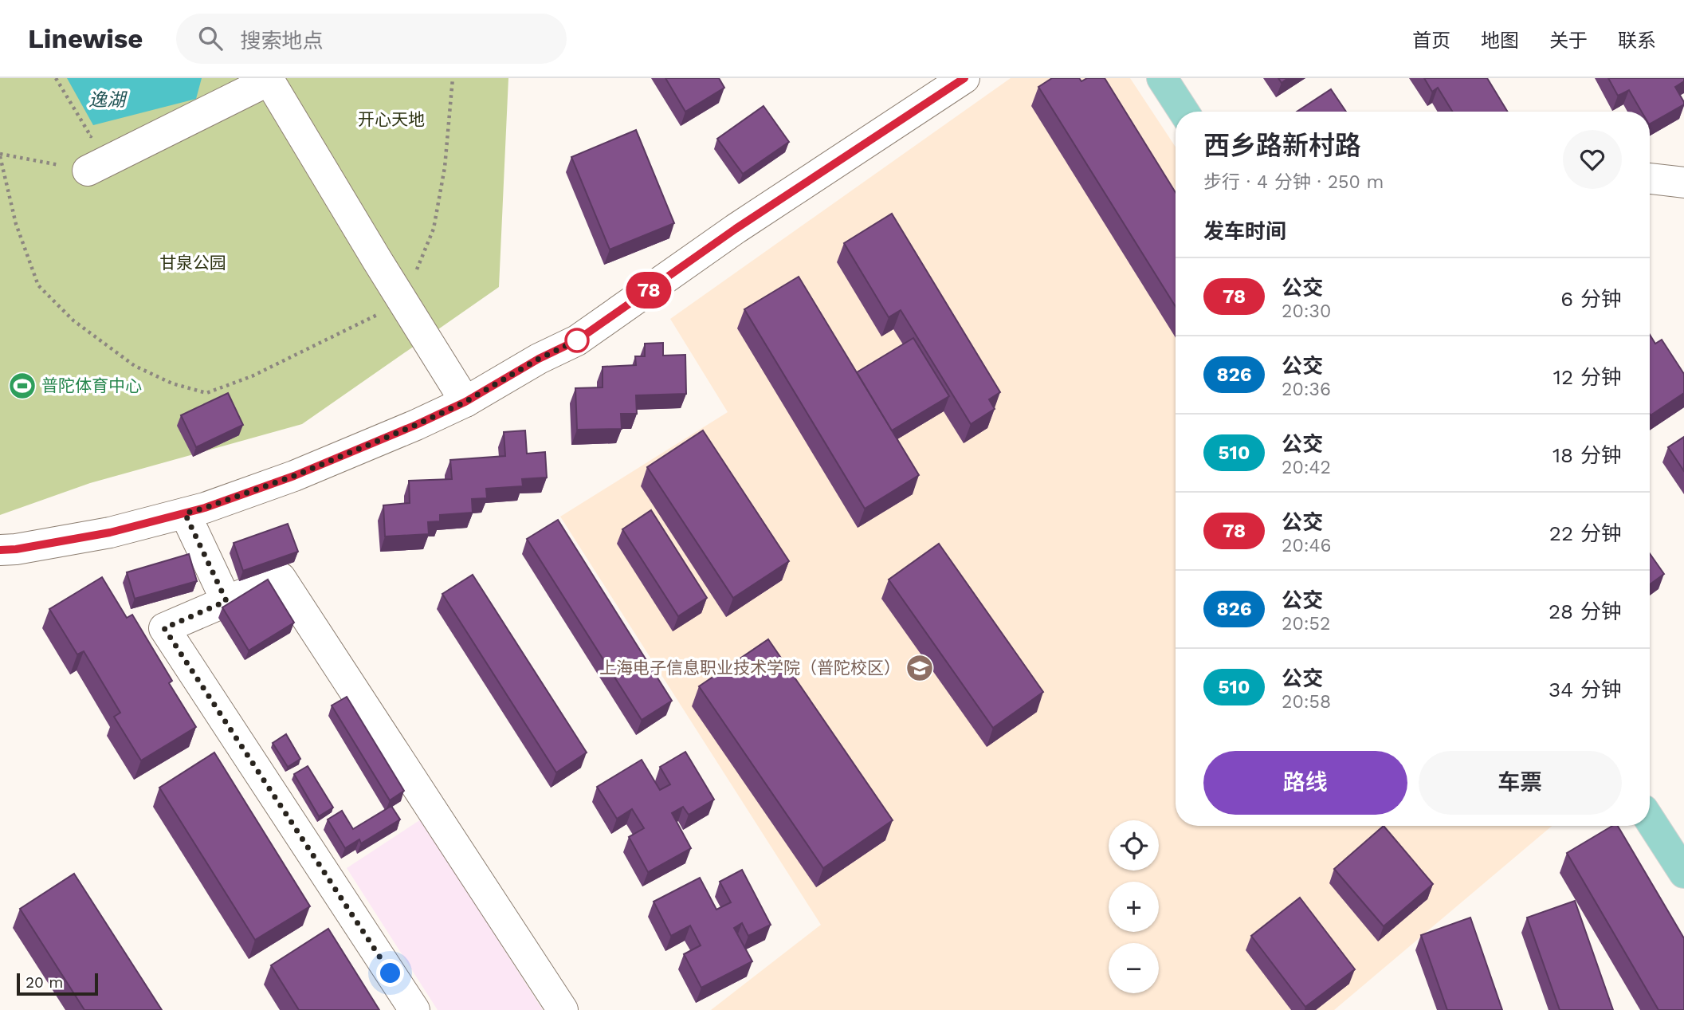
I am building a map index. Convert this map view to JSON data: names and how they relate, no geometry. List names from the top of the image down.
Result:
{
  "water": ["逸湖"],
  "parks": ["开心天地", "甘泉公园"],
  "places": {
    "sports": ["普陀体育中心"],
    "school or university": ["上海电子信息职业技术学院（普陀校区）"]
  },
  "lines": ["bus line 78"],
  "scale_bar": "20 m",
  "page": {
    "header": "Linewise",
    "search": "搜索地点",
    "nav": [
      "首页",
      "地图",
      "关于",
      "联系"
    ],
    "on_map": "78",
    "heading": [
      ["西乡路新村路", "步行 · 4 分钟 · 250 m"],
      "发车时间"
    ],
    "list": [
      {
        "mark": "78",
        "name": "公交",
        "note": "20:30",
        "value": "6 分钟"
      },
      {
        "mark": "826",
        "name": "公交",
        "note": "20:36",
        "value": "12 分钟"
      },
      {
        "mark": "510",
        "name": "公交",
        "note": "20:42",
        "value": "18 分钟"
      },
      {
        "mark": "78",
        "name": "公交",
        "note": "20:46",
        "value": "22 分钟"
      },
      {
        "mark": "826",
        "name": "公交",
        "note": "20:52",
        "value": "28 分钟"
      },
      {
        "mark": "510",
        "name": "公交",
        "note": "20:58",
        "value": "34 分钟"
      }
    ],
    "buttons": ["路线", "车票"],
    "map_buttons": ["+", "−"],
    "scale": "20 m"
  }
}
